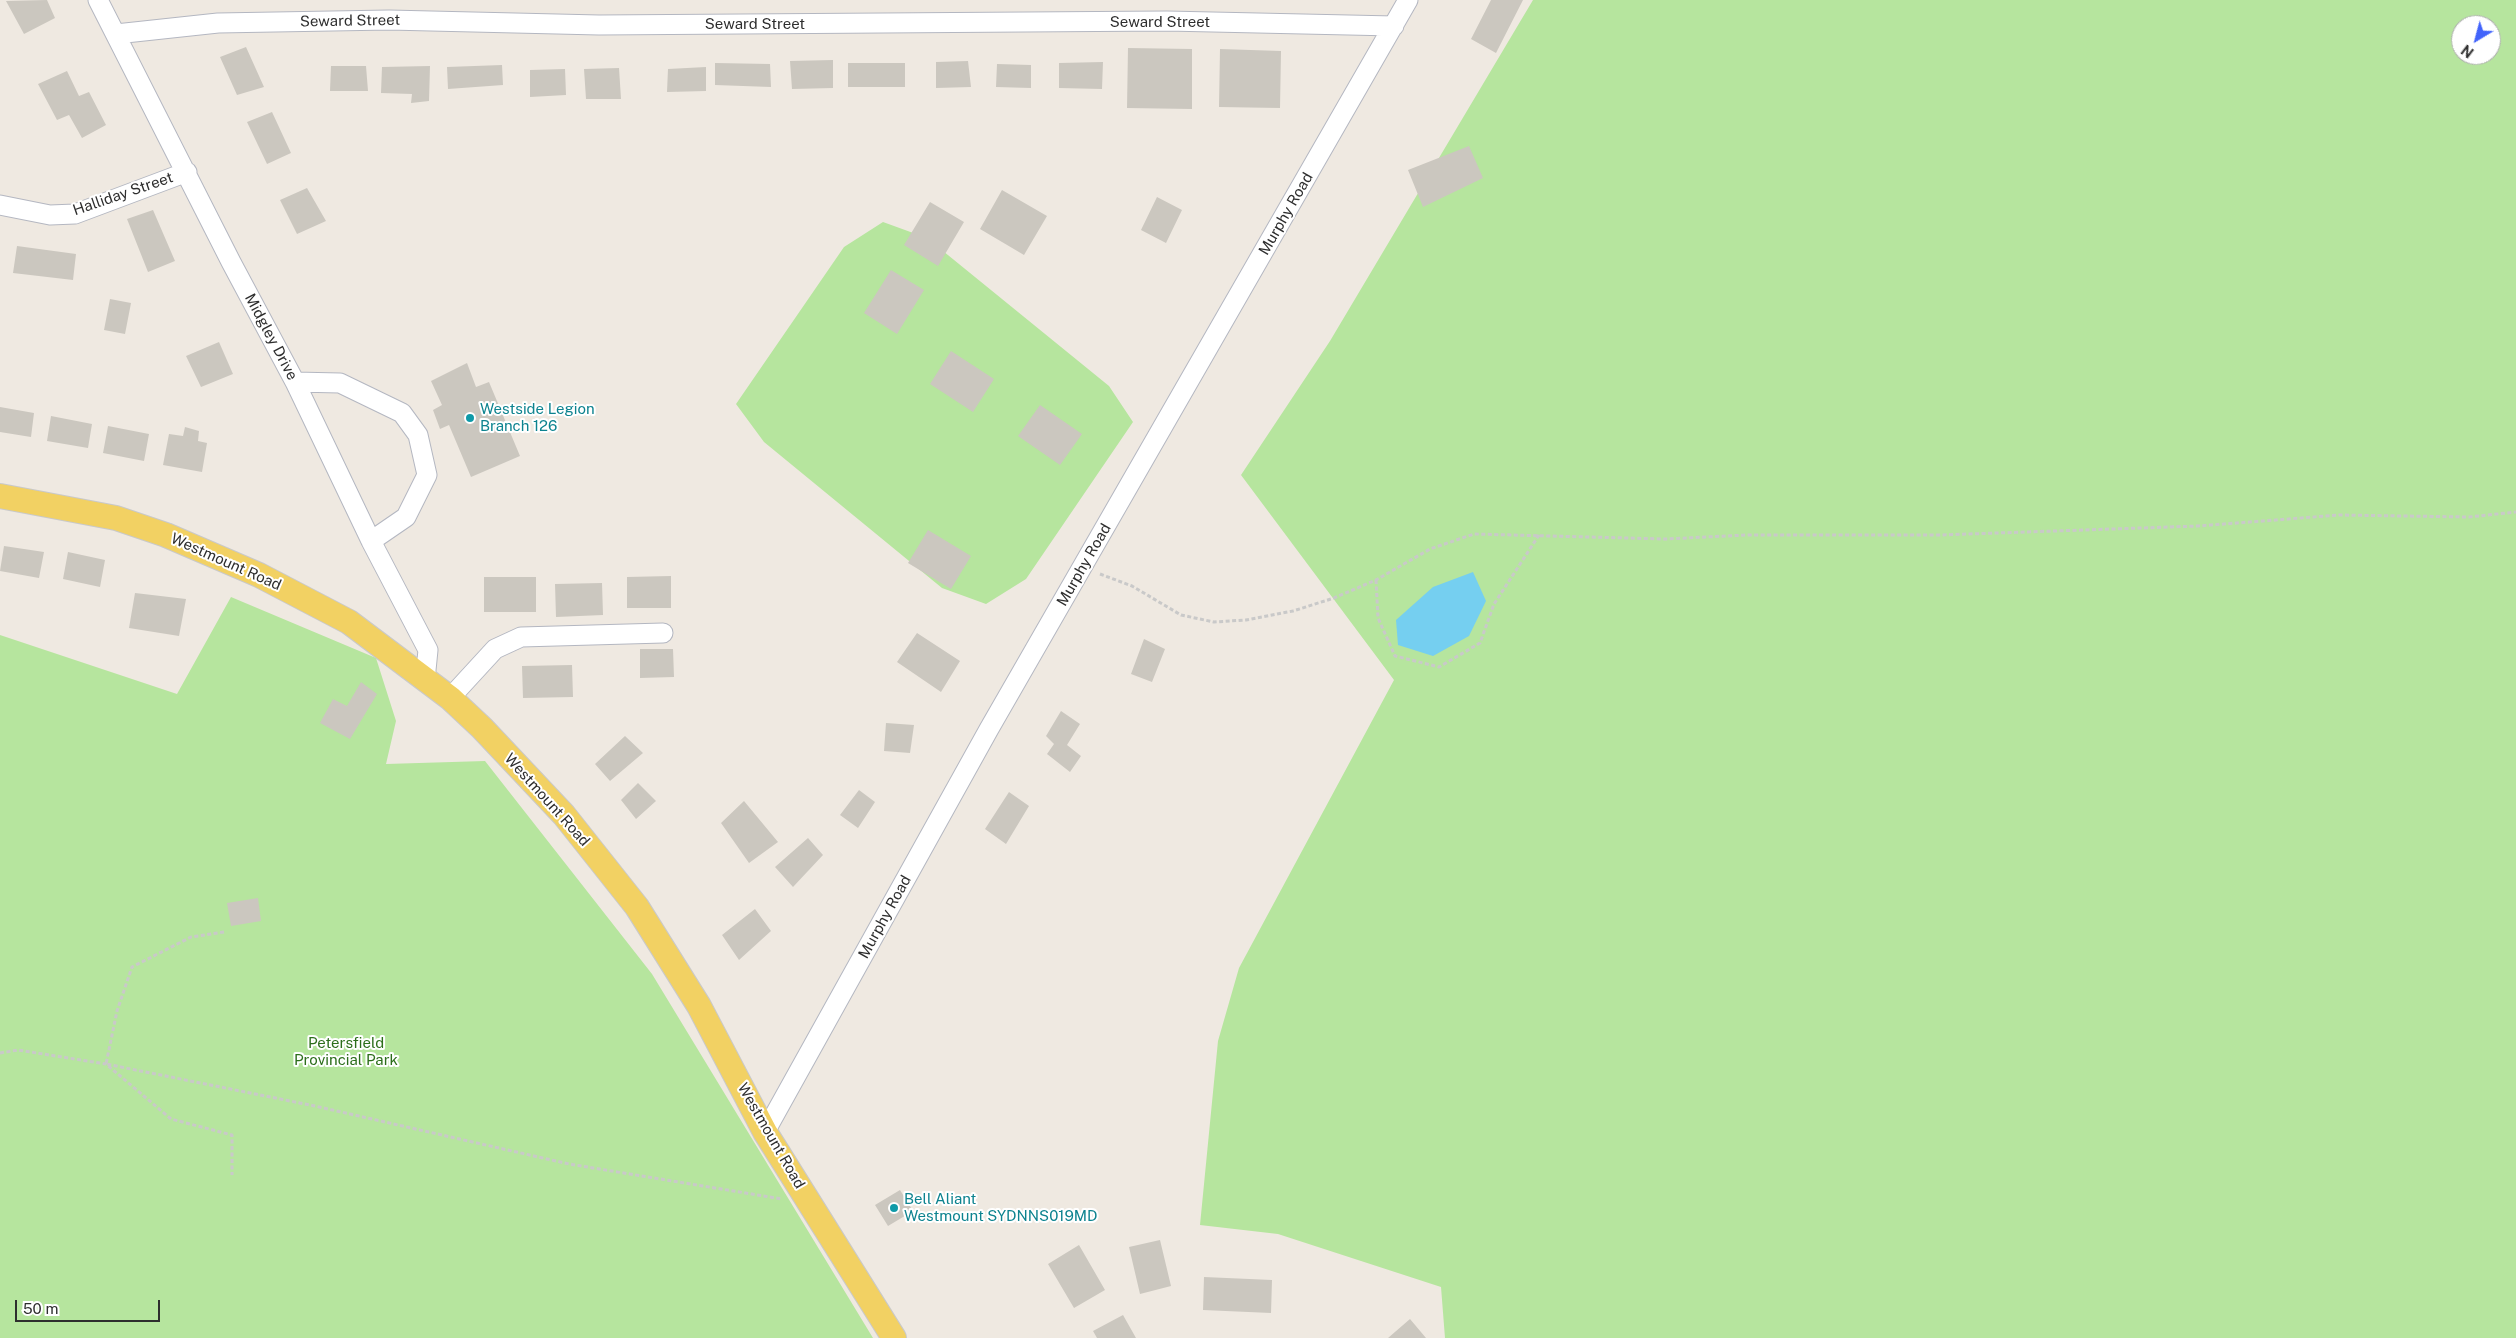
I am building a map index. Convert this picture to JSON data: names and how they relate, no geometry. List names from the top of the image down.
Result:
{
  "streets": {
    "main road": ["Westmount Road"],
    "street": [
      "Seward Street",
      "Halliday Street",
      "Murphy Road",
      "Midgley Drive"
    ]
  },
  "crossings": [
    ["Seward Street", "Murphy Road"],
    ["Seward Street", "Midgley Drive"],
    ["Halliday Street", "Midgley Drive"],
    ["Murphy Road", "Westmount Road"],
    ["Midgley Drive", "Westmount Road"]
  ],
  "parks": ["Petersfield Provincial Park"],
  "places": ["Westside Legion Branch 126", "Bell Aliant Westmount SYDNNS019MD"],
  "scale_bar": "50 m",
  "north": "bottom left"
}
